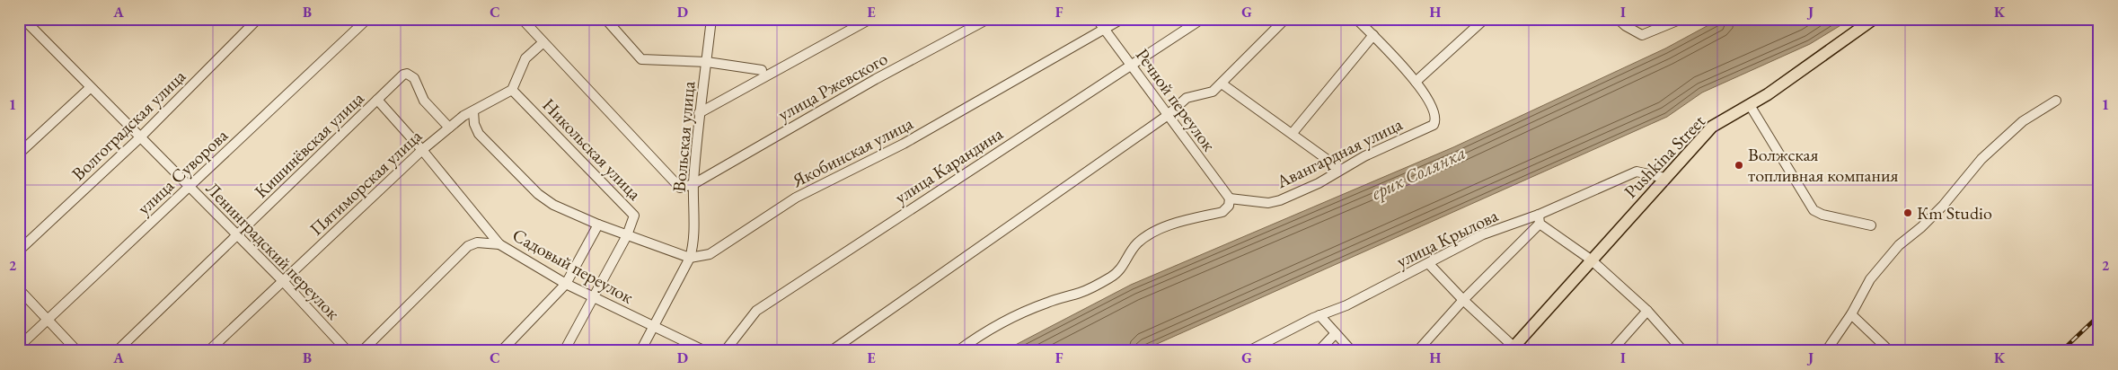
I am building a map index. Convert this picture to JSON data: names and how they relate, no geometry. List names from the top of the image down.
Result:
{
  "streets": {
    "main road": ["Pushkina Street"],
    "street": [
      "улица Ржевского",
      "Речной переулок",
      "Волгоградская улица",
      "Вольская улица",
      "Кишинёвская улица",
      "Никольская улица",
      "Якобинская улица",
      "Авангардная улица",
      "улица Карандина",
      "улица Суворова",
      "Пятиморская улица",
      "улица Крылова",
      "Ленинградский переулок",
      "Садовый переулок"
    ]
  },
  "crossings": [
    ["улица Ржевского", "Вольская улица"],
    ["Речной переулок", "Якобинская улица"],
    ["Речной переулок", "Авангардная улица"],
    ["Речной переулок", "улица Карандина"],
    ["Волгоградская улица", "Ленинградский переулок"],
    ["Вольская улица", "Якобинская улица"],
    ["Кишинёвская улица", "Пятиморская улица"],
    ["Кишинёвская улица", "Ленинградский переулок"],
    ["Кишинёвская улица", "Садовый переулок"],
    ["Никольская улица", "Пятиморская улица"],
    ["Pushkina Street", "улица Крылова"],
    ["улица Суворова", "Ленинградский переулок"],
    ["Пятиморская улица", "Ленинградский переулок"],
    ["Пятиморская улица", "Садовый переулок"]
  ],
  "water": ["ерик Солянка"],
  "places": ["Волжская топливная компания", "Кm Studio"],
  "grid": {
    "columns": [
      "A",
      "B",
      "C",
      "D",
      "E",
      "F",
      "G",
      "H",
      "I",
      "J",
      "K"
    ],
    "rows": ["1", "2"]
  }
}
